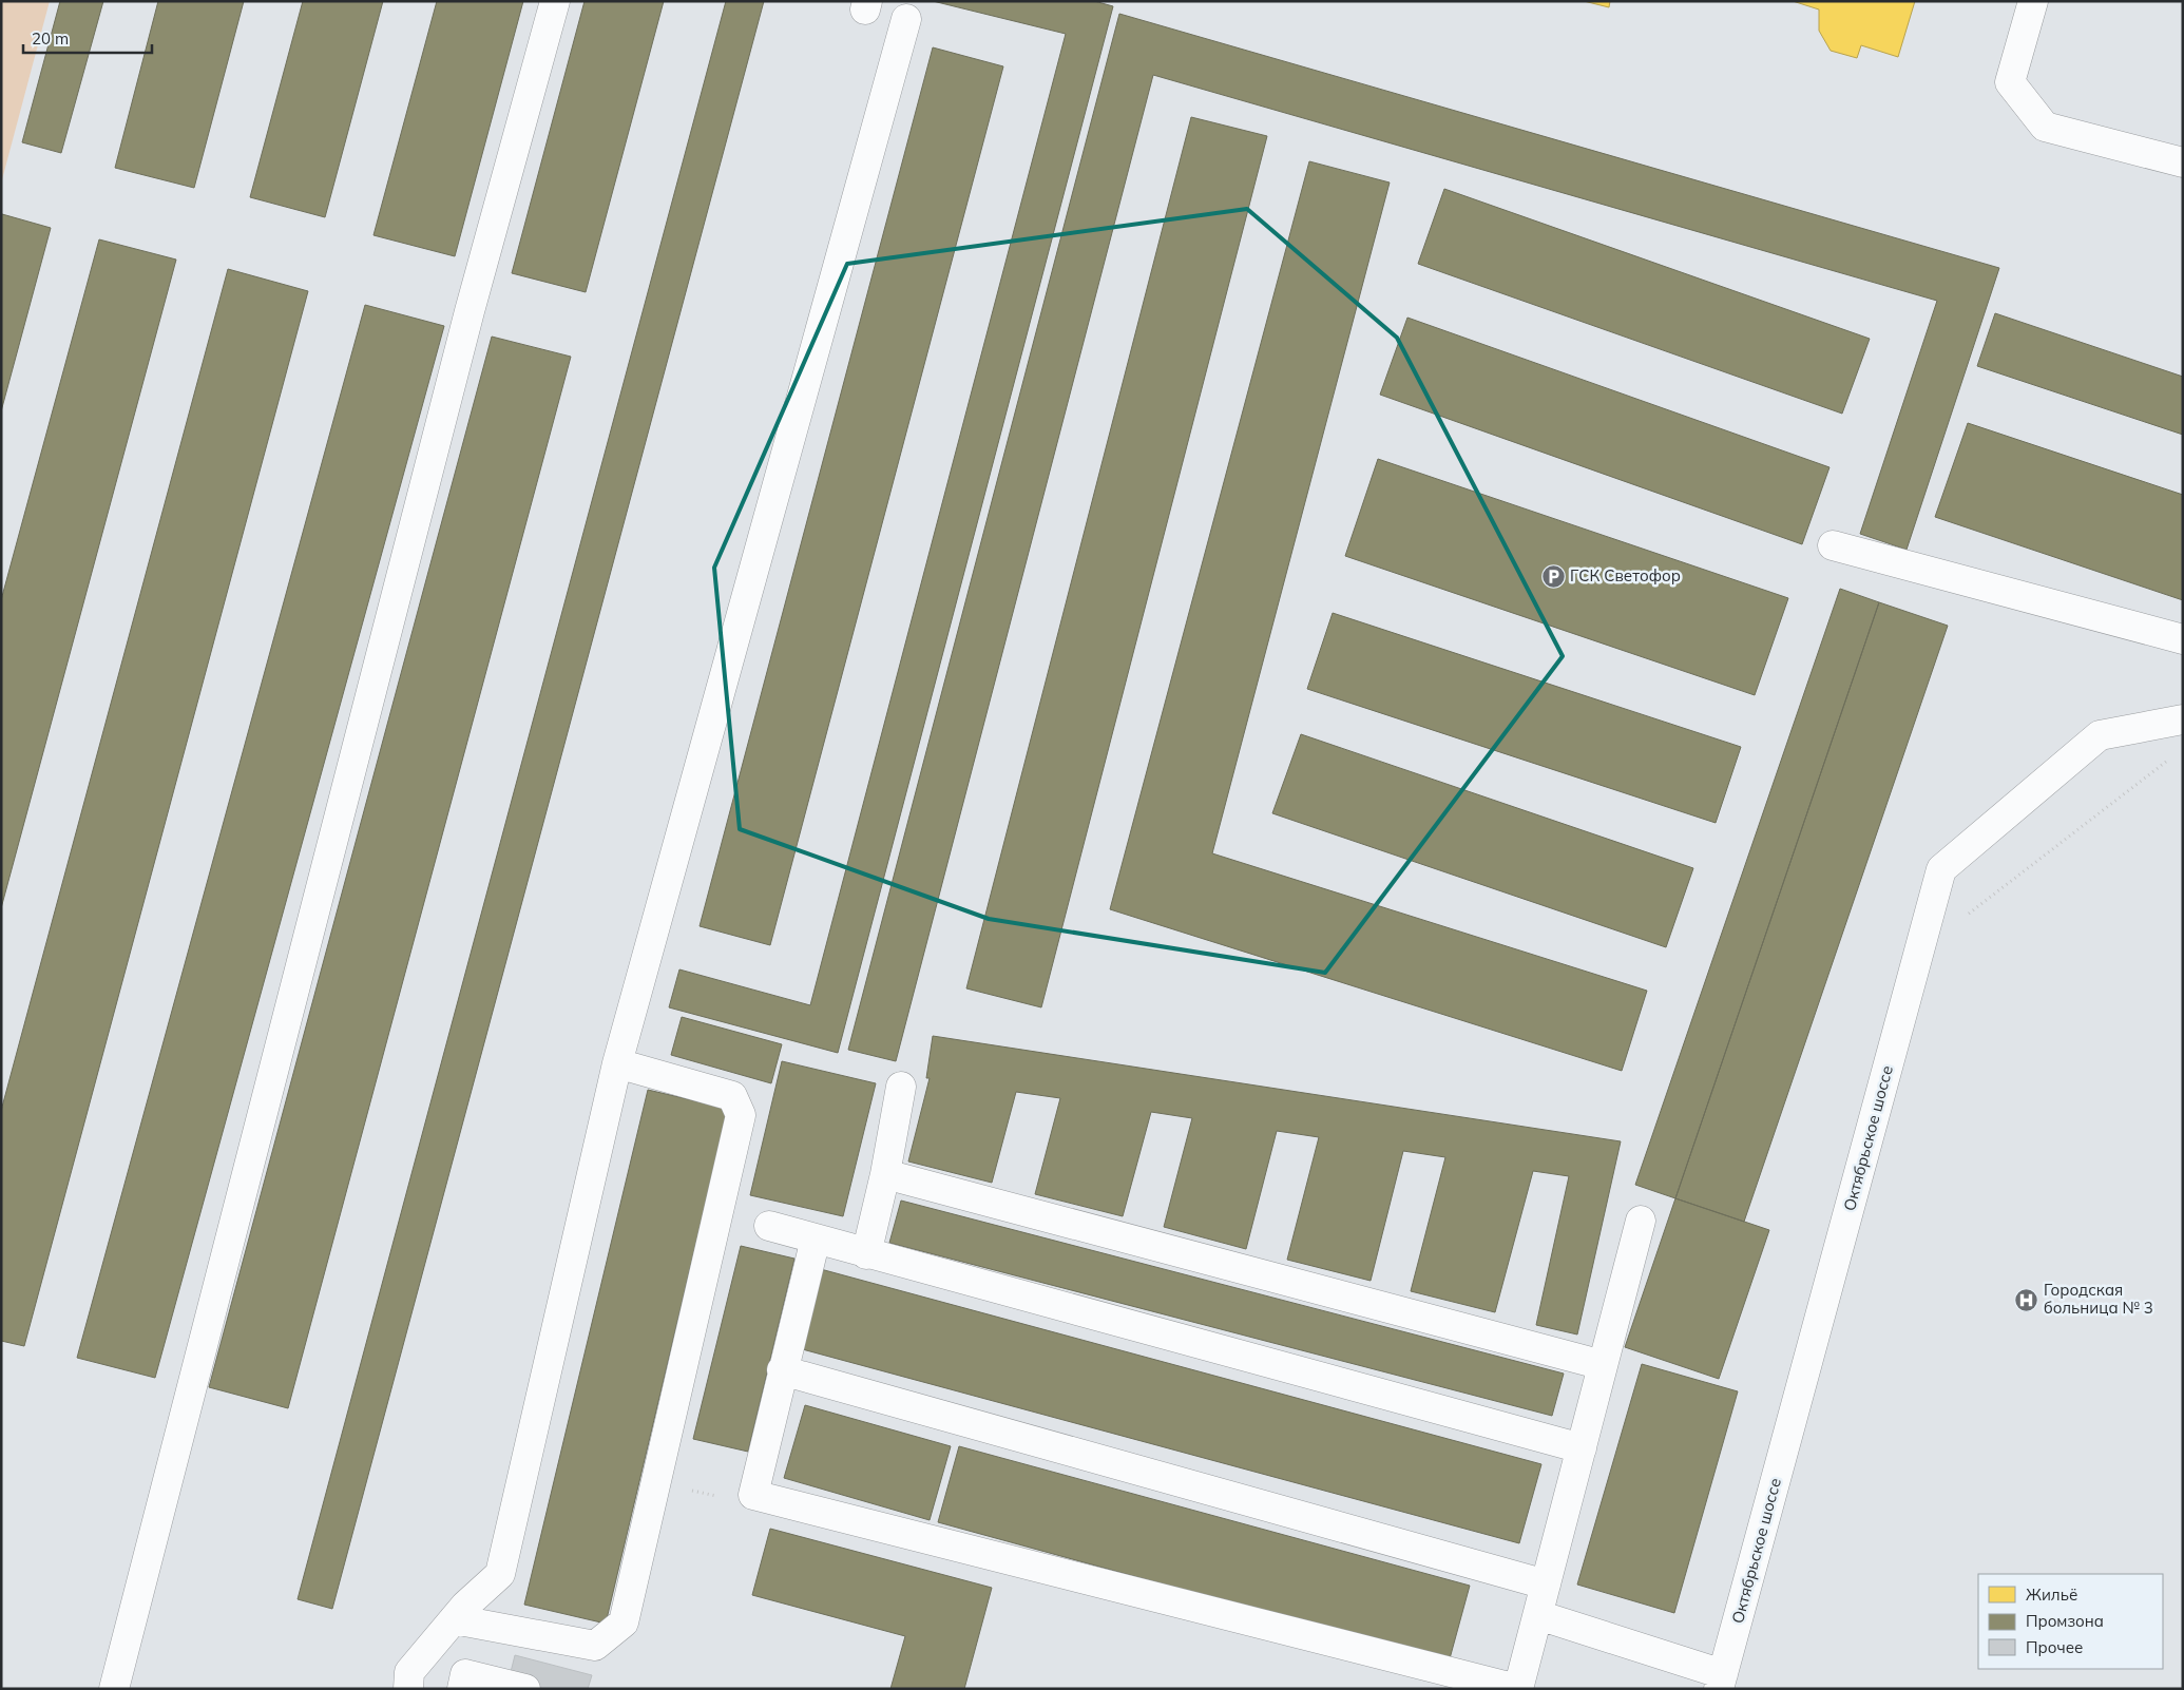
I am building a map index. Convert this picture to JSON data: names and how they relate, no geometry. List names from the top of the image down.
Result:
{
  "streets": {
    "street": ["Октябрьское шоссе"]
  },
  "places": {
    "parking": ["ГСК Светофор"],
    "hospital": ["Городская больница № 3"]
  },
  "legend": ["Жильё", "Промзона", "Прочее"],
  "scale_bar": "20 m"
}
